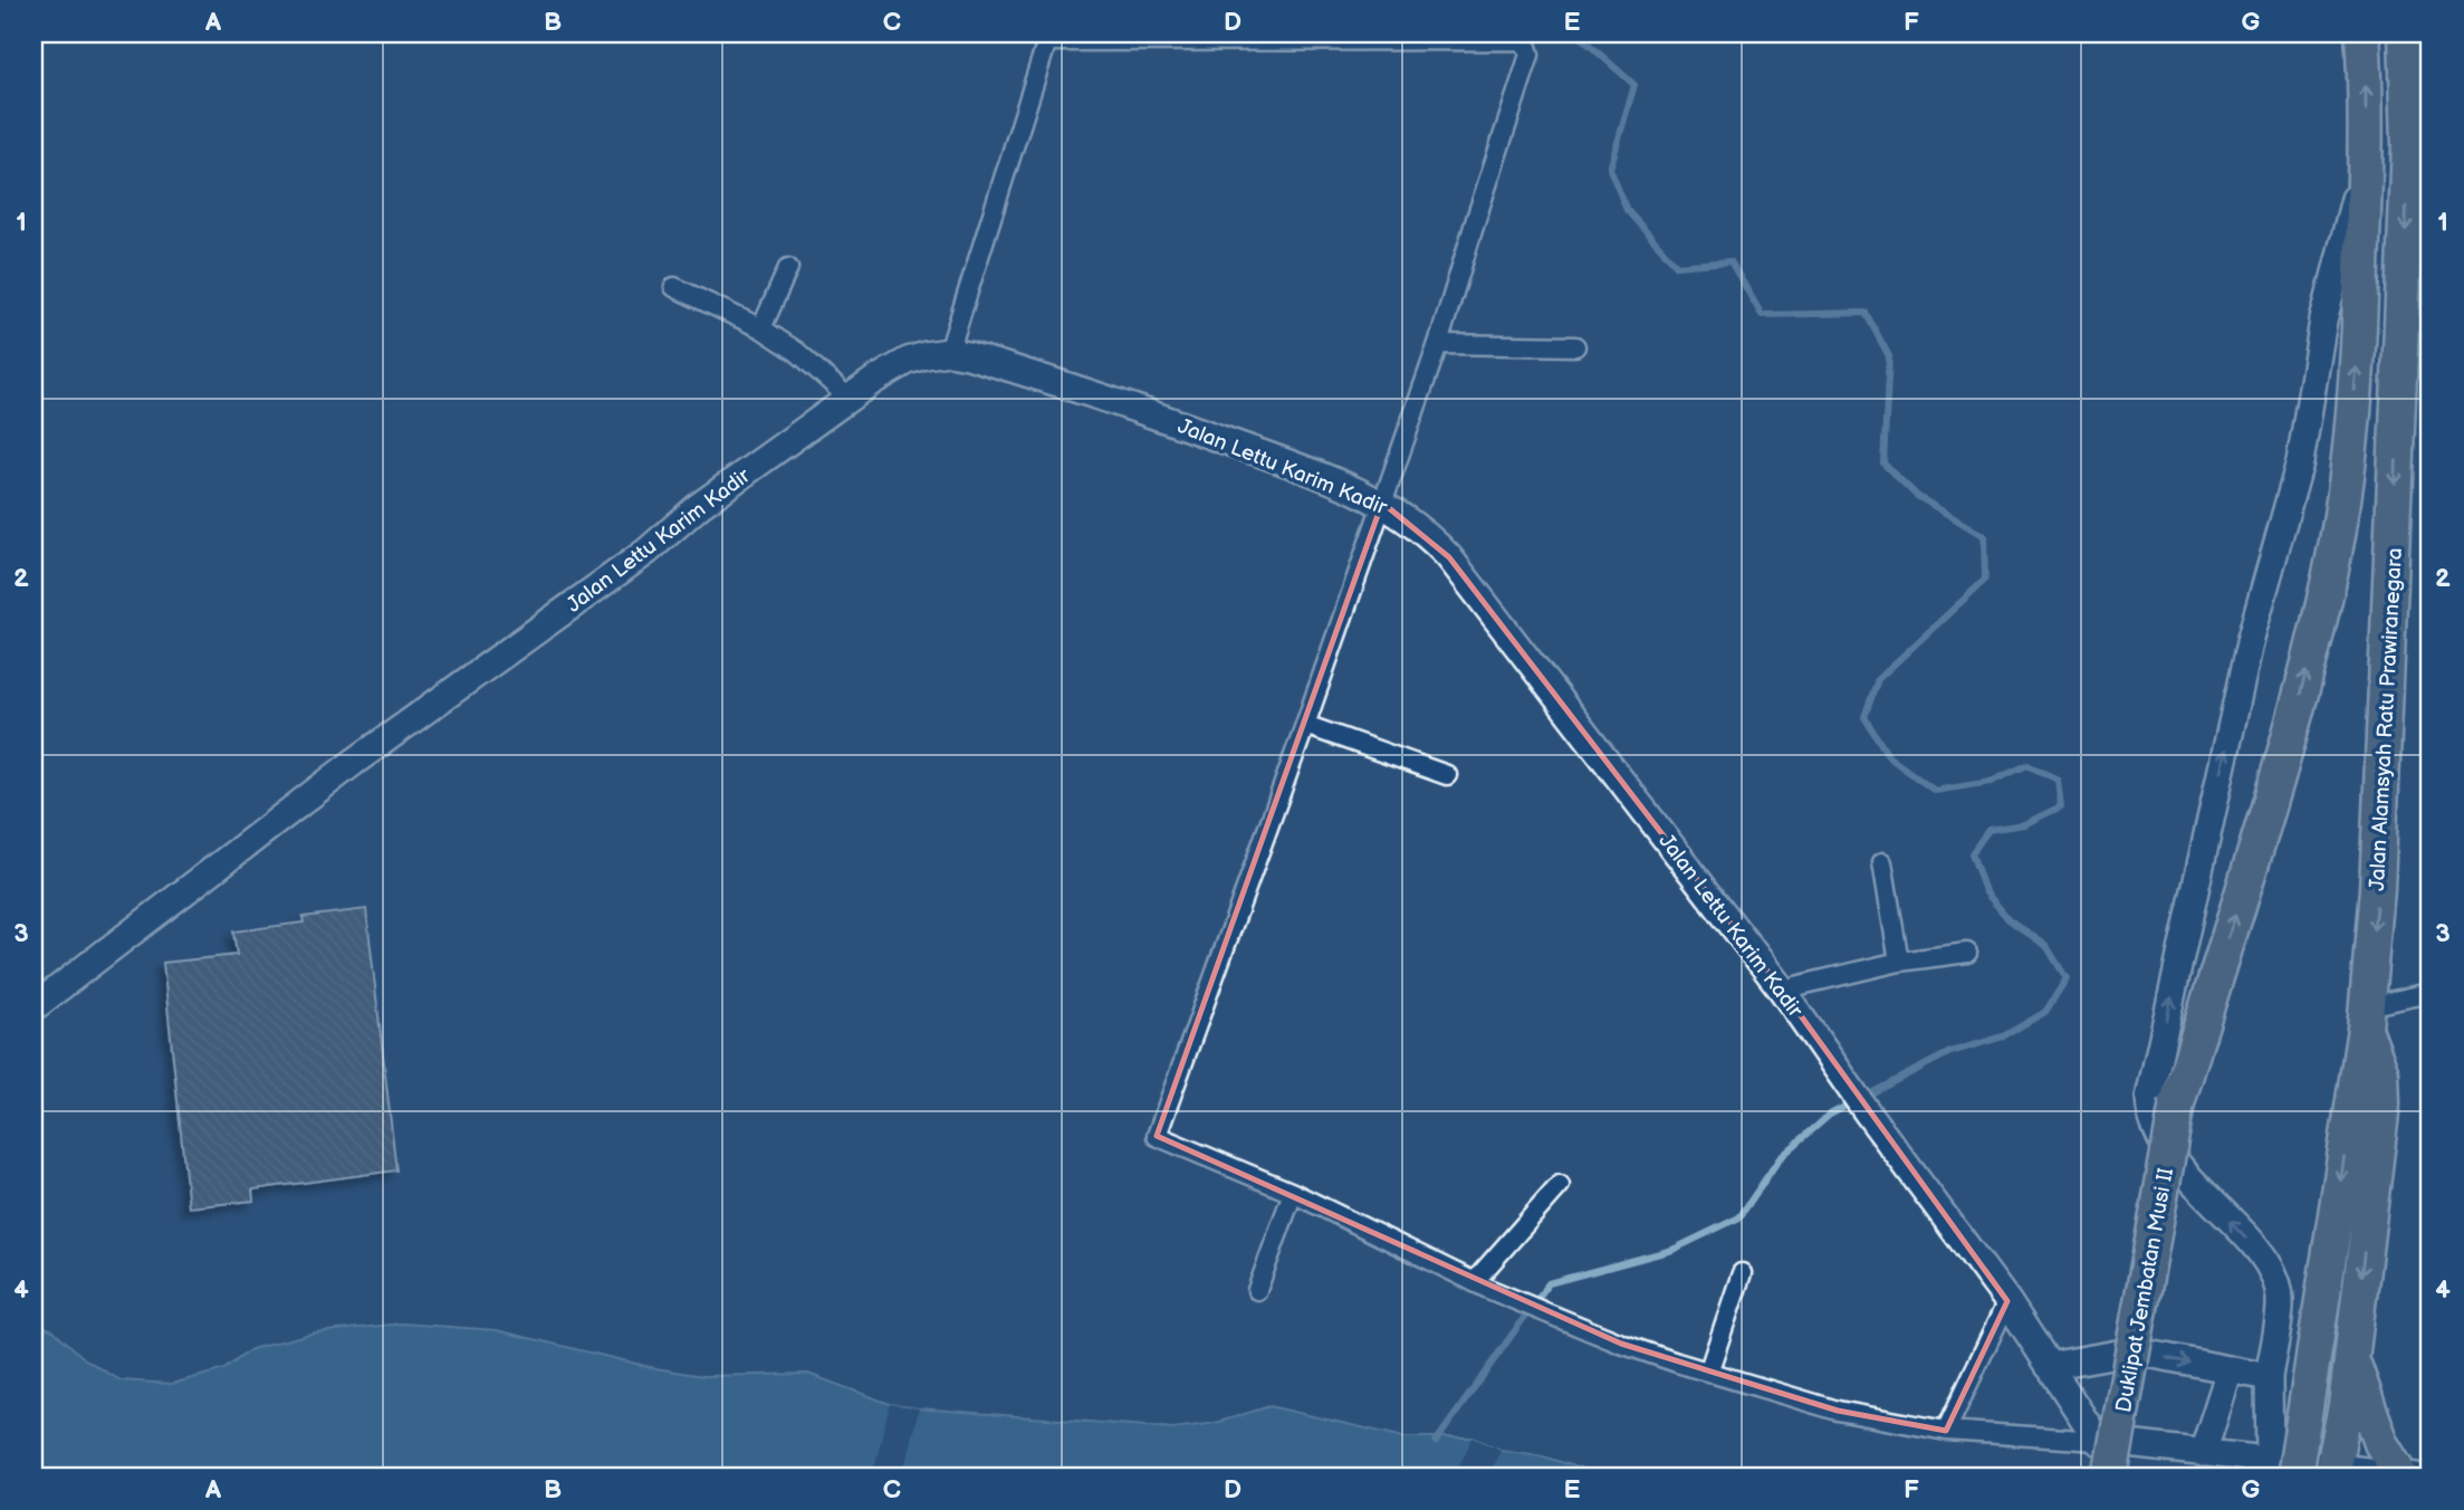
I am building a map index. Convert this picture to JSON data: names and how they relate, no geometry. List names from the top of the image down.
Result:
{
  "streets": {
    "highway": ["Jalan Alamsyah Ratu Prawiranegara", "Duklipat Jembatan Musi II"],
    "street": ["Jalan Lettu Karim Kadir"]
  },
  "grid": {
    "columns": [
      "A",
      "B",
      "C",
      "D",
      "E",
      "F",
      "G"
    ],
    "rows": [
      "1",
      "2",
      "3",
      "4"
    ]
  }
}
